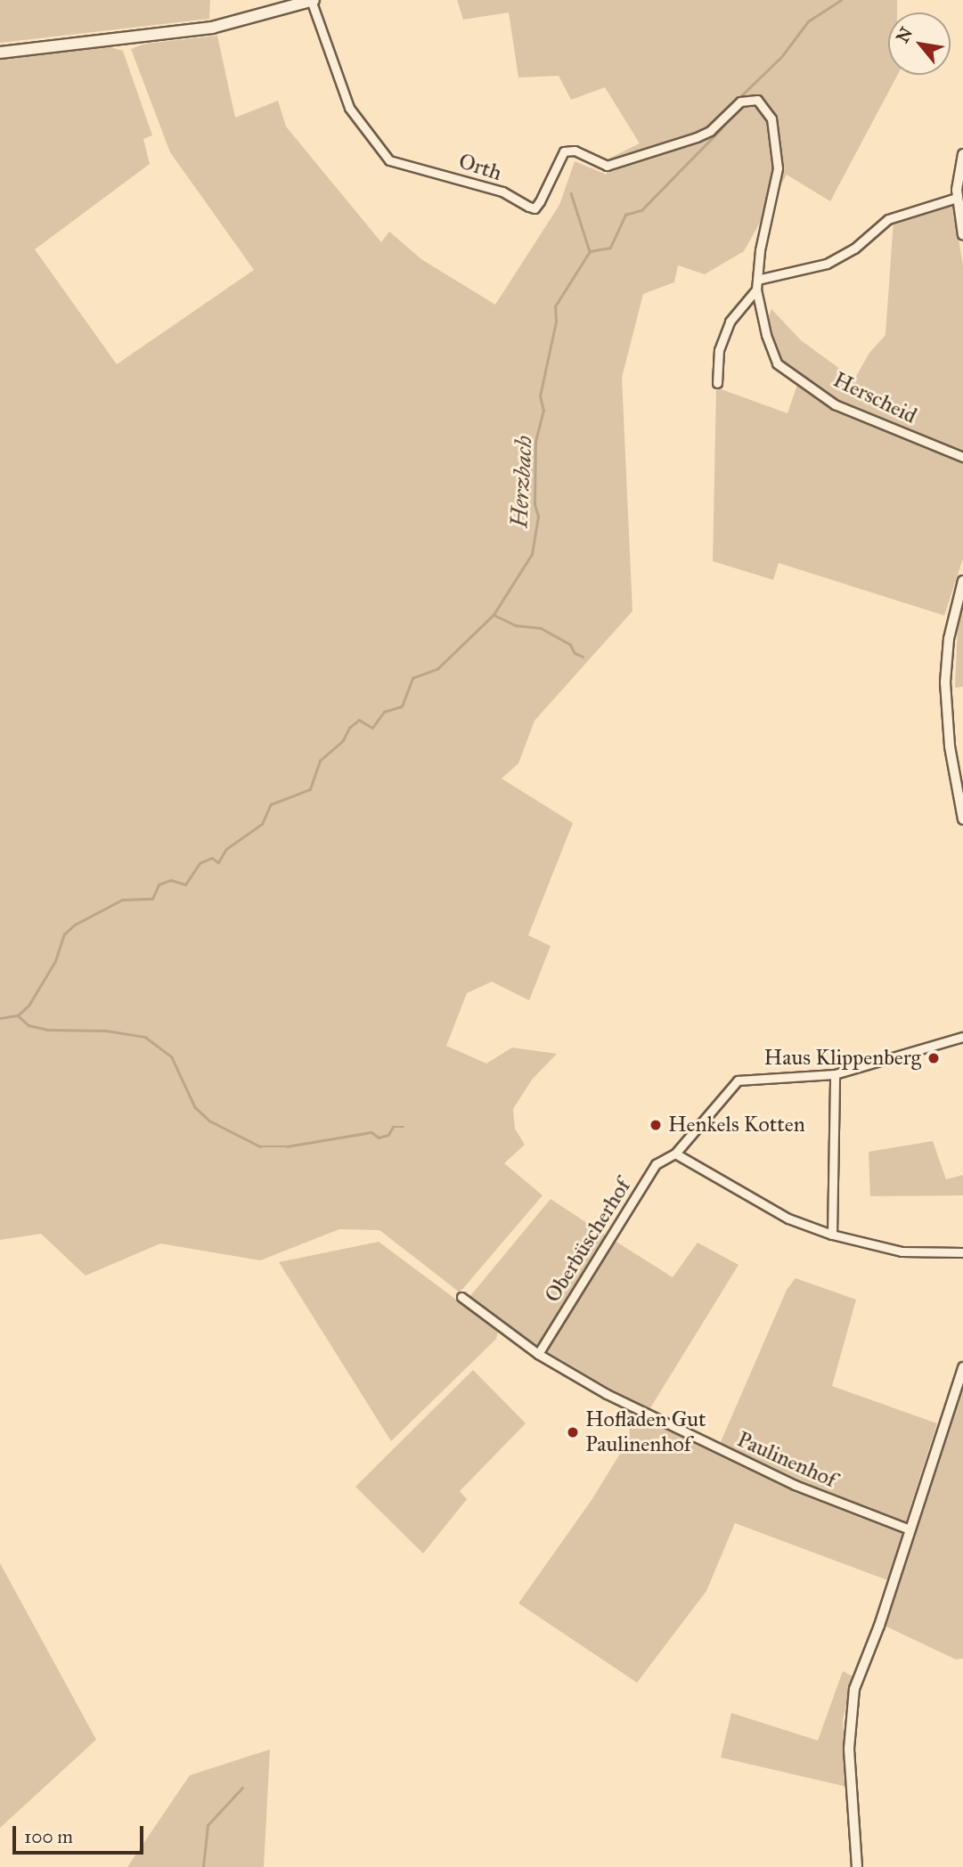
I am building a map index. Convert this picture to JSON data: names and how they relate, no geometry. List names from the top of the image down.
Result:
{
  "streets": {
    "street": [
      "Orth",
      "Herscheid",
      "Oberbüscherhof",
      "Paulinenhof"
    ]
  },
  "crossings": [
    ["Orth", "Herscheid"],
    ["Oberbüscherhof", "Paulinenhof"]
  ],
  "water": ["Herzbach"],
  "places": ["Haus Klippenberg", "Henkels Kotten", "Hofladen Gut Paulinenhof"],
  "scale_bar": "100 m",
  "north": "top left"
}
